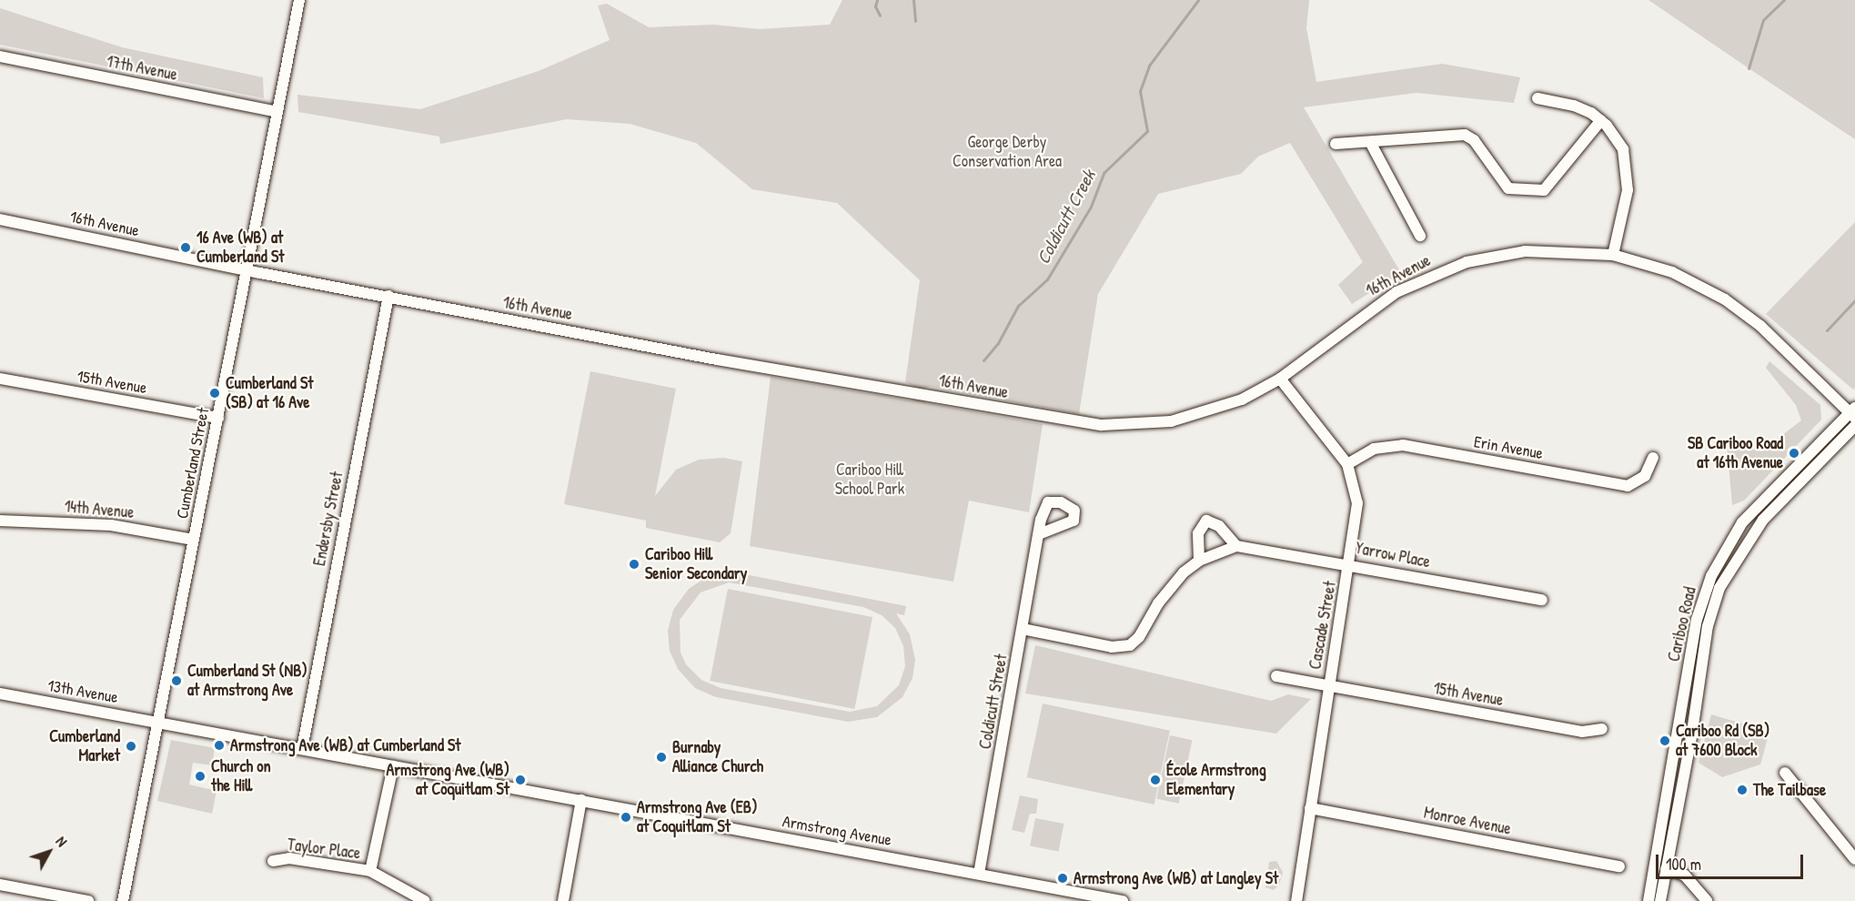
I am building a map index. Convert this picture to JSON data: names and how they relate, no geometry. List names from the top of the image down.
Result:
{
  "streets": {
    "street": [
      "17th Avenue",
      "16th Avenue",
      "15th Avenue",
      "Erin Avenue",
      "Cumberland Street",
      "14th Avenue",
      "Endersby Street",
      "Yarrow Place",
      "Cariboo Road",
      "Cascade Street",
      "13th Avenue",
      "Coldicutt Street",
      "Monroe Avenue",
      "Armstrong Avenue",
      "Taylor Place"
    ]
  },
  "crossings": [
    ["17th Avenue", "Cumberland Street"],
    ["16th Avenue", "Cumberland Street"],
    ["16th Avenue", "Endersby Street"],
    ["16th Avenue", "Cariboo Road"],
    ["16th Avenue", "Cascade Street"],
    ["15th Avenue", "Cumberland Street"],
    ["15th Avenue", "Cascade Street"],
    ["Erin Avenue", "Cascade Street"],
    ["Cumberland Street", "14th Avenue"],
    ["Cumberland Street", "13th Avenue"],
    ["Cumberland Street", "Armstrong Avenue"],
    ["Endersby Street", "Armstrong Avenue"],
    ["Yarrow Place", "Cascade Street"],
    ["Yarrow Place", "Coldicutt Street"],
    ["Cascade Street", "Monroe Avenue"],
    ["13th Avenue", "Armstrong Avenue"],
    ["Coldicutt Street", "Armstrong Avenue"],
    ["Armstrong Avenue", "Taylor Place"]
  ],
  "water": ["Coldicutt Creek"],
  "parks": ["George Derby Conservation Area", "Cariboo Hill School Park"],
  "places": [
    "16 Ave (WB) at Cumberland St",
    "Cumberland St (SB) at 16 Ave",
    "SB Cariboo Road at 16th Avenue",
    "Cariboo Hill Senior Secondary",
    "Cumberland St (NB) at Armstrong Ave",
    "Cariboo Rd (SB) at 7600 Block",
    "Armstrong Ave (WB) at Cumberland St",
    "Cumberland Market",
    "Burnaby Alliance Church",
    "Church on the Hill",
    "Armstrong Ave (WB) at Coquitlam St",
    "École Armstrong Elementary",
    "The Tailbase",
    "Armstrong Ave (EB) at Coquitlam St",
    "Armstrong Ave (WB) at Langley St"
  ],
  "scale_bar": "100 m",
  "north": "top right"
}
